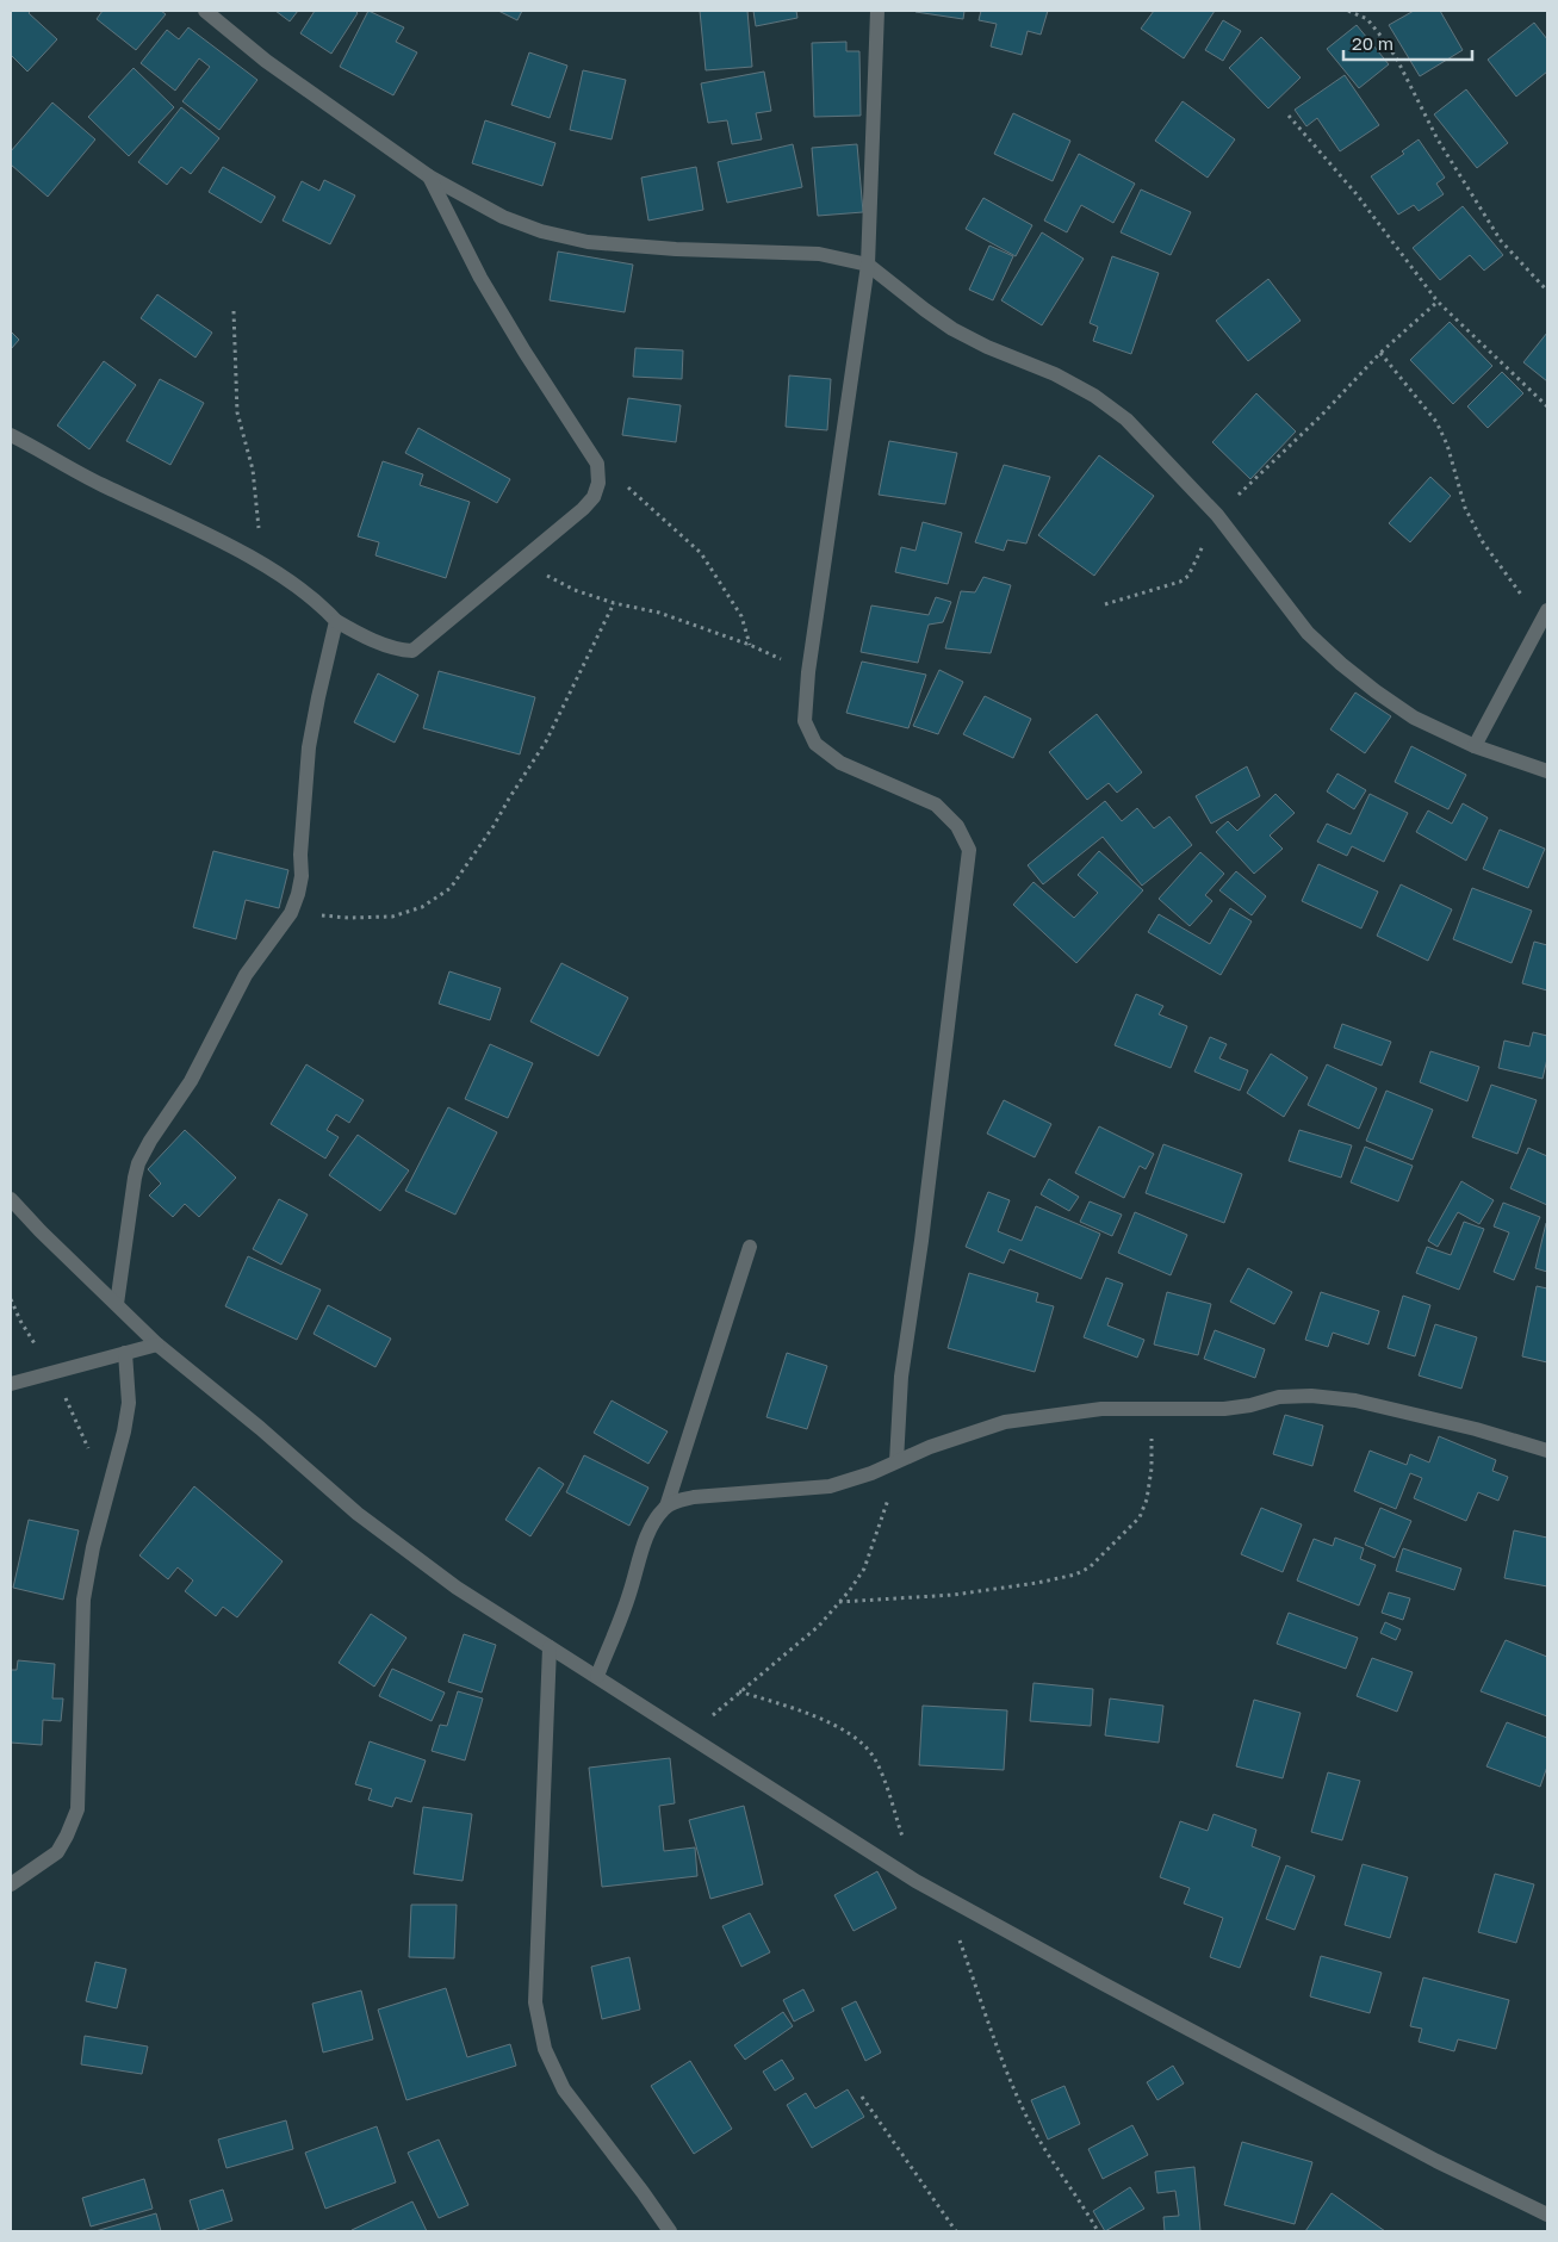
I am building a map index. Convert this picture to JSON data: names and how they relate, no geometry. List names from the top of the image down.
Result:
{
  "scale_bar": "20 m"
}
